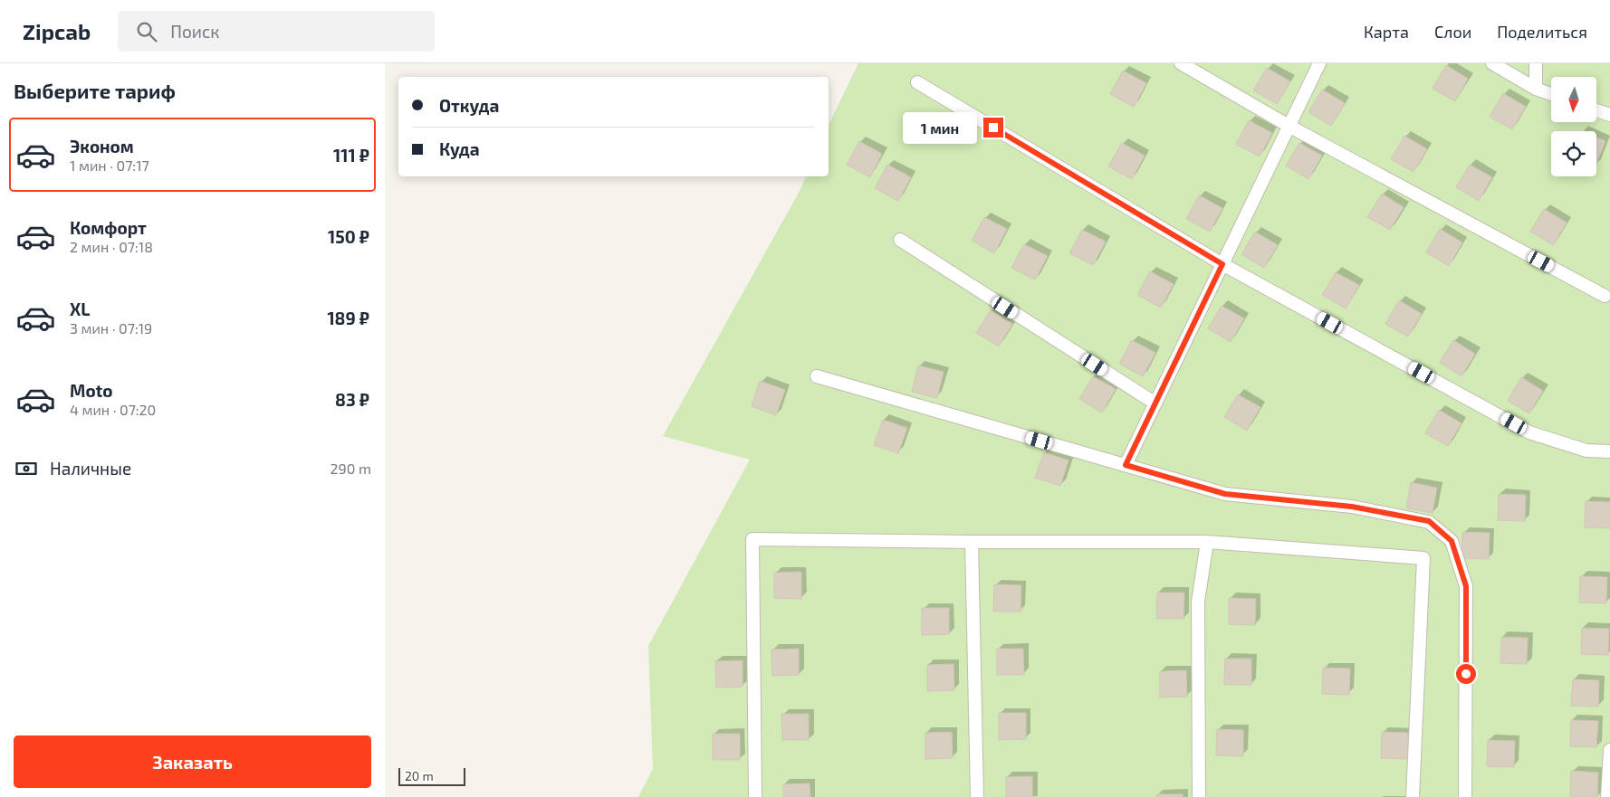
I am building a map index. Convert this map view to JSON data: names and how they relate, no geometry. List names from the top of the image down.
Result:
{
  "scale_bar": "20 m",
  "north": "bottom",
  "page": {
    "header": "Zipcab",
    "search": "Поиск",
    "nav": ["Карта", "Слои", "Поделиться"],
    "heading": "Выберите тариф",
    "banner": ["Откуда", "Куда"],
    "bubble": "1 мин",
    "list": [
      {
        "name": "Эконом",
        "note": "1 мин · 07:17",
        "value": "111 ₽"
      },
      {
        "name": "Комфорт",
        "note": "2 мин · 07:18",
        "value": "150 ₽"
      },
      {
        "name": "XL",
        "note": "3 мин · 07:19",
        "value": "189 ₽"
      },
      {
        "name": "Moto",
        "note": "4 мин · 07:20",
        "value": "83 ₽"
      }
    ],
    "pay": ["Наличные", "290 m"],
    "buttons": "Заказать",
    "scale": "20 m"
  }
}
